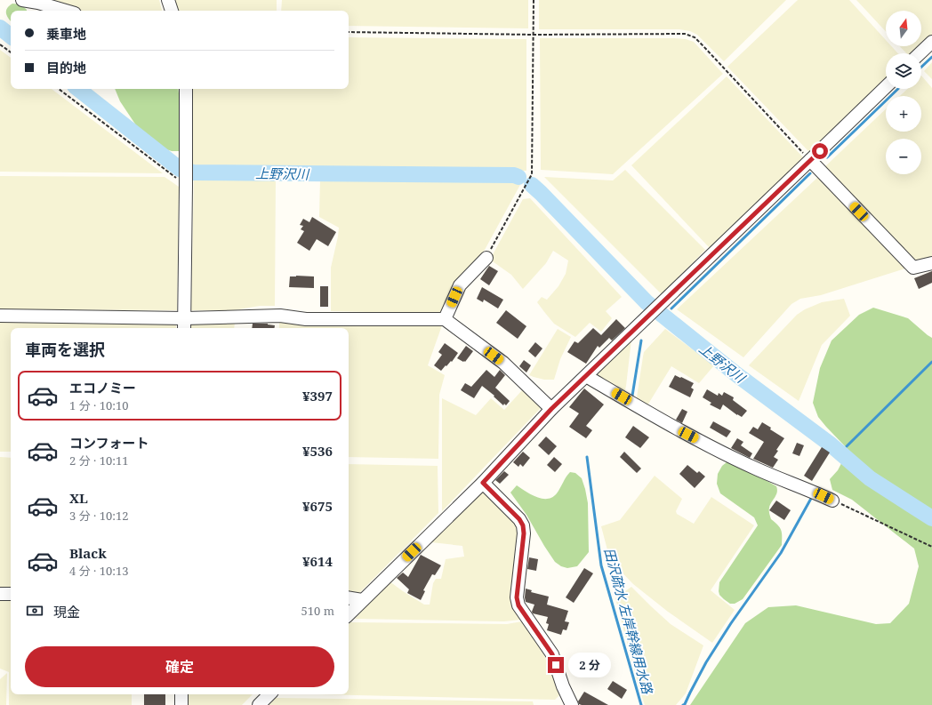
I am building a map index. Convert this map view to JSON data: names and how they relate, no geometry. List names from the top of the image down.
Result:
{
  "water": ["上野沢川", "田沢疏水 左岸幹線用水路"],
  "north": "top",
  "page": {
    "map_buttons": ["+", "−"],
    "banner": ["乗車地", "目的地"],
    "heading": "車両を選択",
    "list": [
      {
        "name": "エコノミー",
        "note": "1 分 · 10:10",
        "value": "¥397"
      },
      {
        "name": "コンフォート",
        "note": "2 分 · 10:11",
        "value": "¥536"
      },
      {
        "name": "XL",
        "note": "3 分 · 10:12",
        "value": "¥675"
      },
      {
        "name": "Black",
        "note": "4 分 · 10:13",
        "value": "¥614"
      }
    ],
    "pay": ["現金", "510 m"],
    "buttons": "確定",
    "bubble": "2 分"
  }
}
